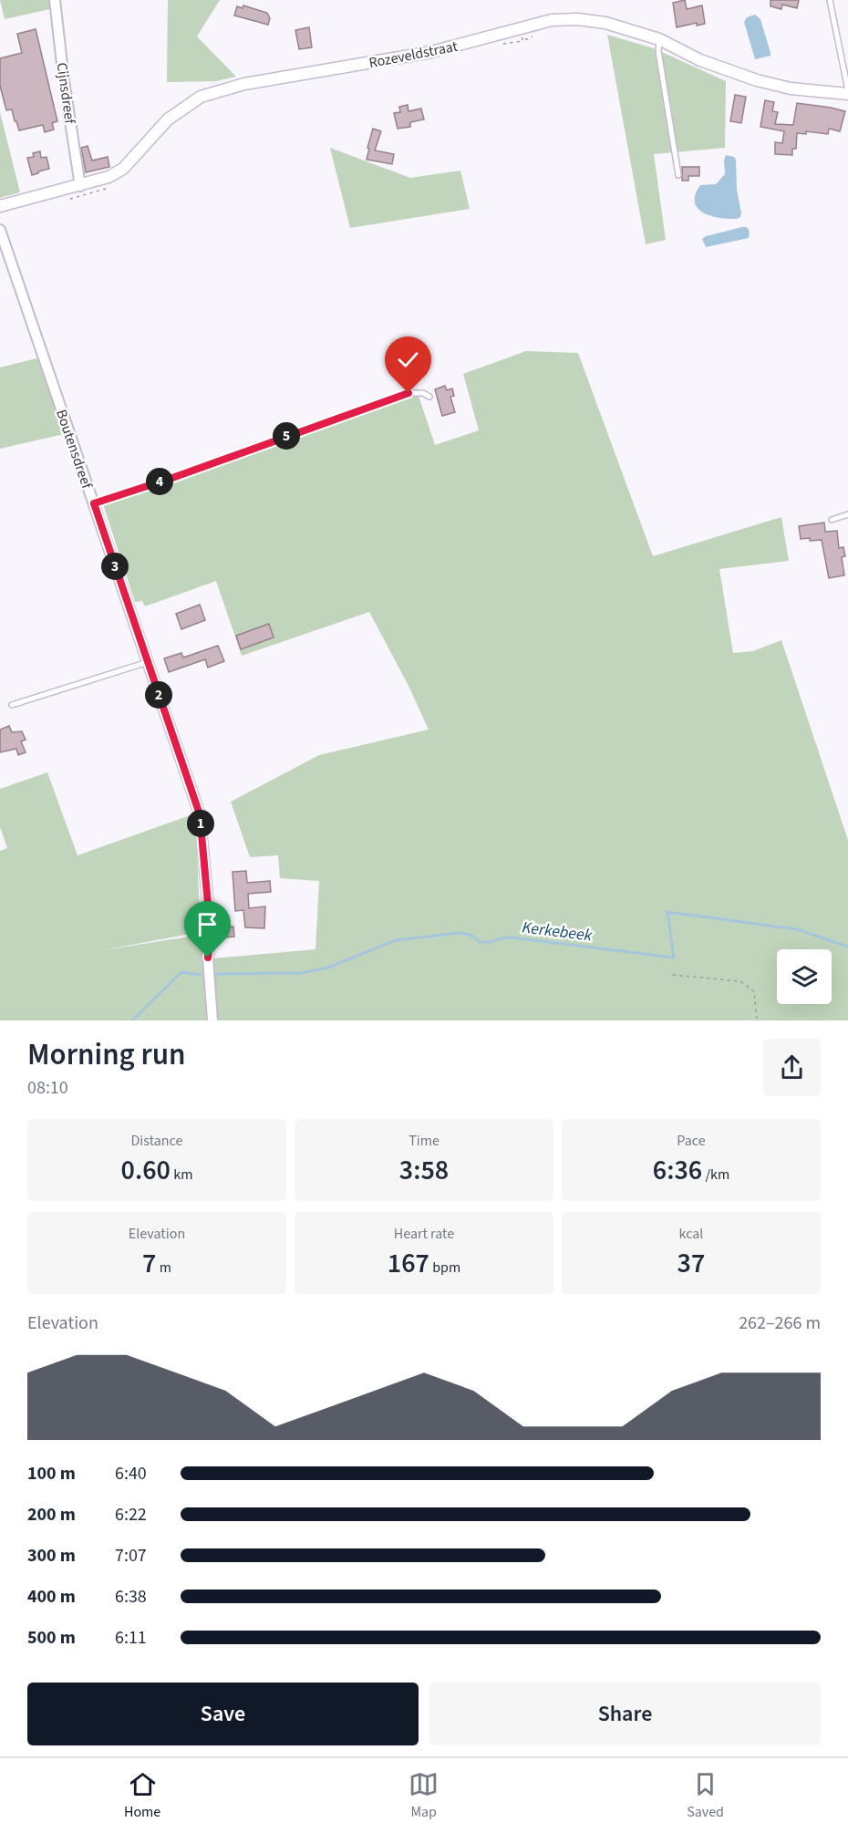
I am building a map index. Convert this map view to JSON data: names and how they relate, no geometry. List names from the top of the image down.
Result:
{
  "streets": {
    "street": ["Rozeveldstraat", "Cijnsdreef", "Boutensdreef"]
  },
  "crossings": [
    ["Rozeveldstraat", "Cijnsdreef"]
  ],
  "water": ["Kerkebeek"],
  "page": {
    "pins": [
      "5",
      "4",
      "3",
      "2",
      "1"
    ],
    "heading": ["Morning run", "08:10"],
    "stats": [
      ["Distance", "0.60 km"],
      ["Time", "3:58"],
      ["Pace", "6:36 /km"],
      ["Elevation", "7 m"],
      ["Heart rate", "167 bpm"],
      ["kcal", "37"]
    ],
    "chart": ["Elevation", "262–266 m"],
    "list": [
      {
        "name": "100 m",
        "note": "6:40"
      },
      {
        "name": "200 m",
        "note": "6:22"
      },
      {
        "name": "300 m",
        "note": "7:07"
      },
      {
        "name": "400 m",
        "note": "6:38"
      },
      {
        "name": "500 m",
        "note": "6:11"
      }
    ],
    "buttons": ["Save", "Share"],
    "tabs": ["Home", "Map", "Saved"]
  }
}
